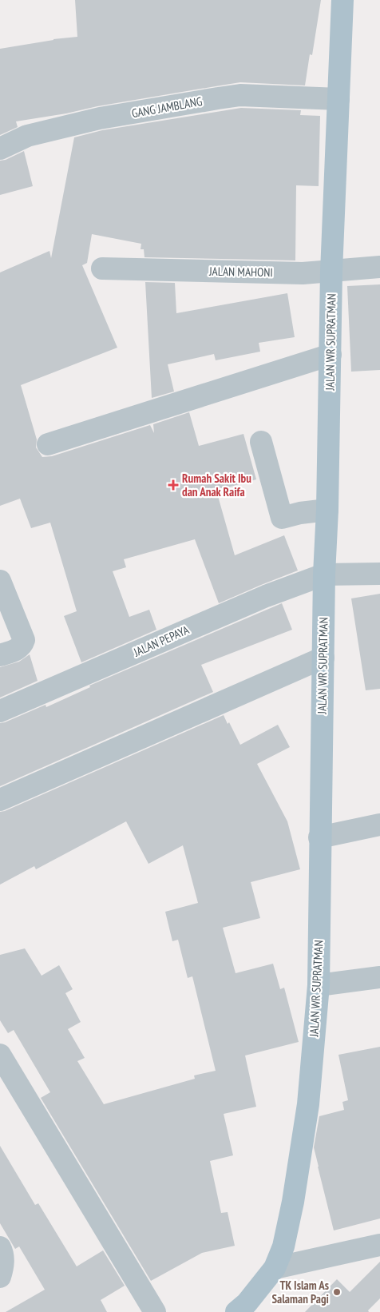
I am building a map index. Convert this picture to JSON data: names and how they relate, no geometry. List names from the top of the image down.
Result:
{
  "streets": {
    "main road": ["JALAN WR SUPRATMAN"],
    "street": ["GANG JAMBLANG", "JALAN MAHONI", "JALAN PEPAYA"]
  },
  "crossings": [
    ["GANG JAMBLANG", "JALAN WR SUPRATMAN"],
    ["JALAN MAHONI", "JALAN WR SUPRATMAN"],
    ["JALAN WR SUPRATMAN", "JALAN PEPAYA"]
  ],
  "places": {
    "health": ["Rumah Sakit Ibu dan Anak Raifa"],
    "other": ["TK Islam As Salaman Pagi"]
  }
}
